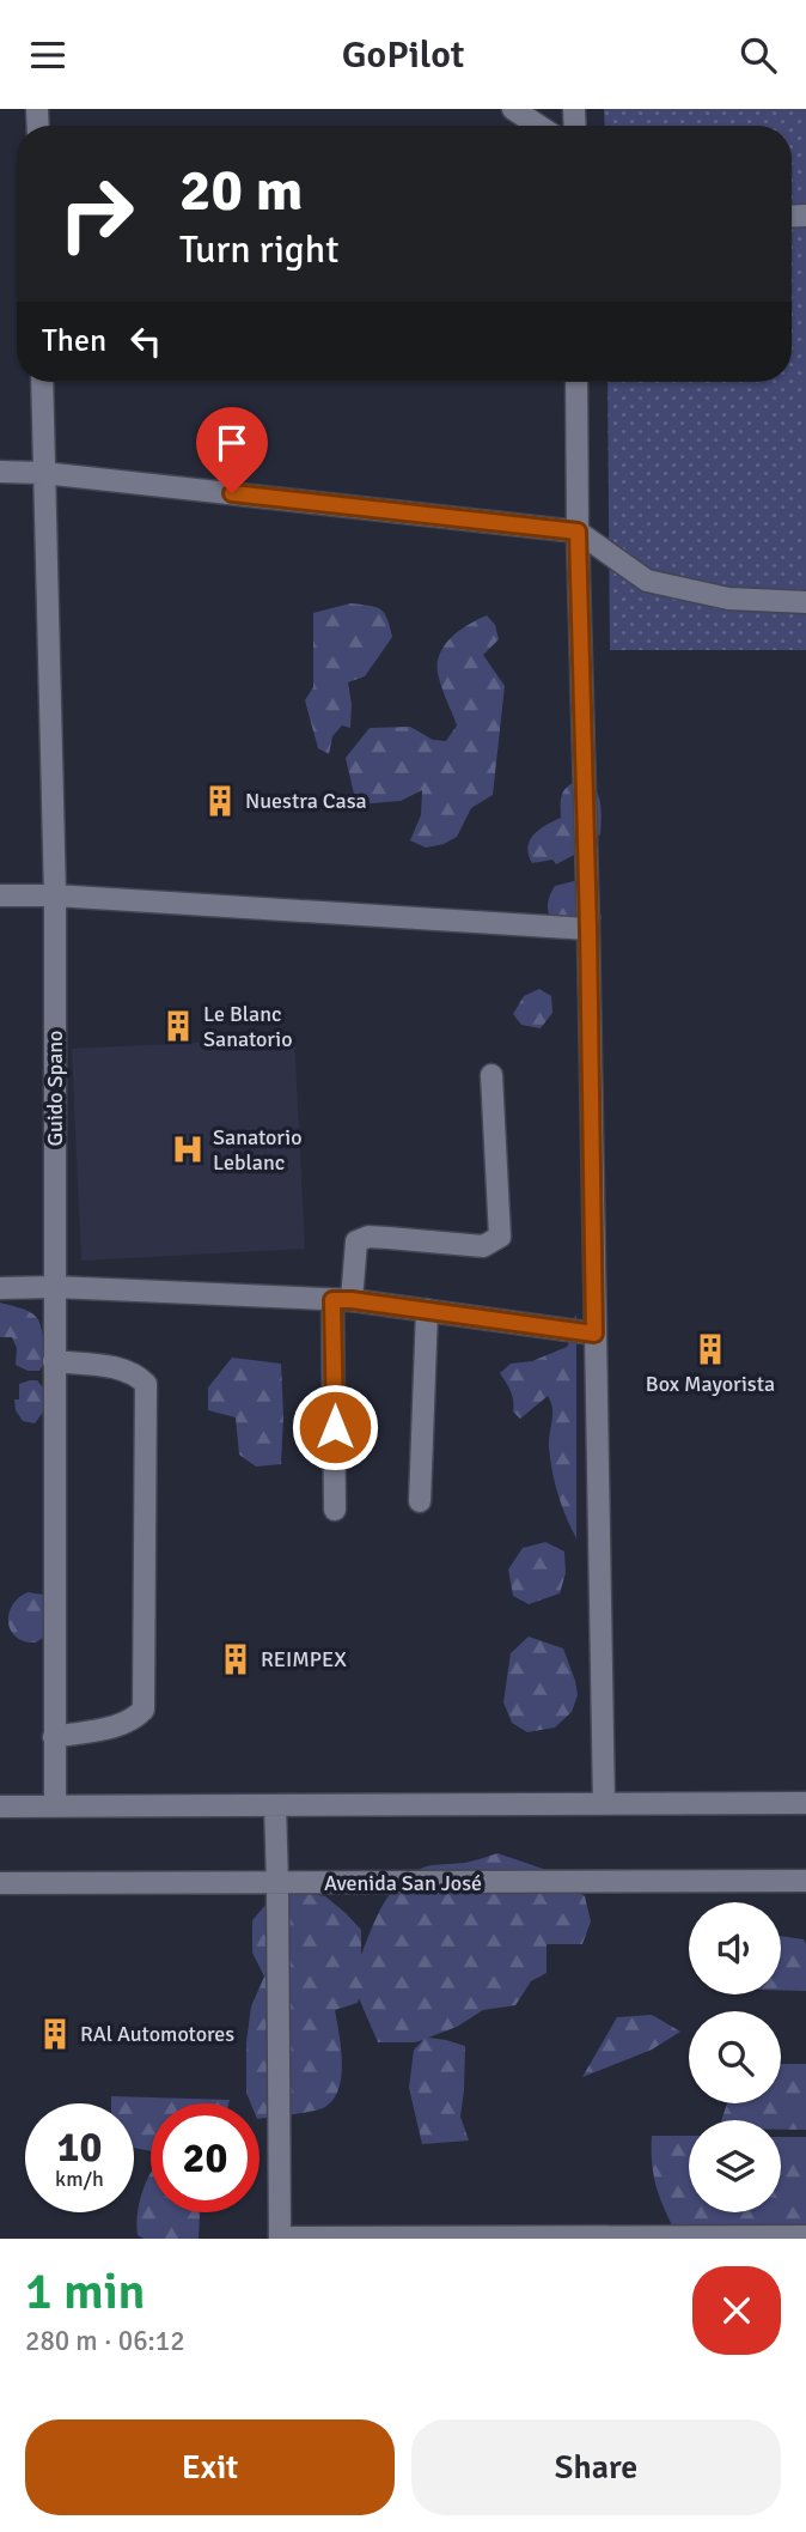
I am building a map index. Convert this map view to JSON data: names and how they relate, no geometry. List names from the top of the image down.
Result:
{
  "streets": {
    "street": ["Guido Spano", "Avenida San José"]
  },
  "places": {
    "building": [
      "Nuestra Casa",
      "Le Blanc Sanatorio",
      "Box Mayorista",
      "REIMPEX",
      "RAl Automotores"
    ],
    "hospital": ["Sanatorio Leblanc"]
  },
  "page": {
    "header": "GoPilot",
    "turn": ["20 m", "Turn right"],
    "then": "Then",
    "speed": "10 km/h",
    "limit": "20",
    "heading": ["1 min", "280 m · 06:12"],
    "buttons": ["Exit", "Share"]
  }
}
